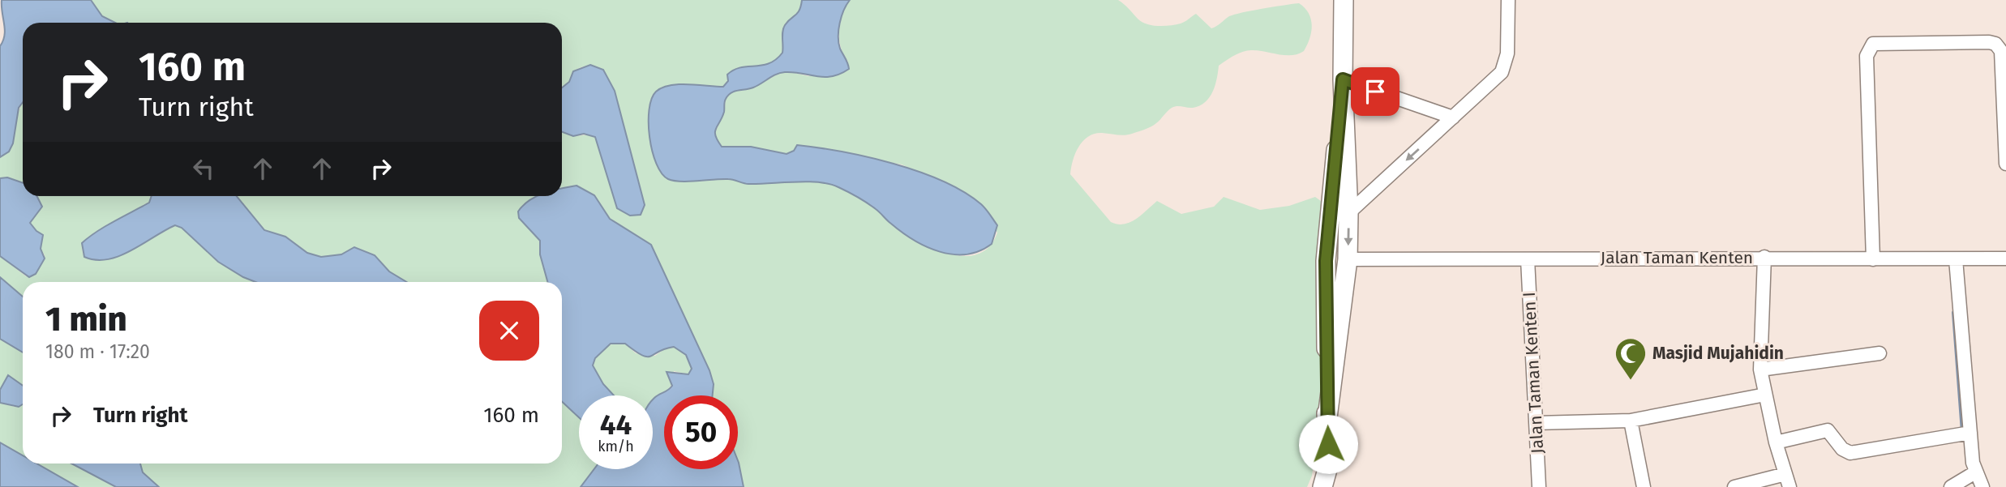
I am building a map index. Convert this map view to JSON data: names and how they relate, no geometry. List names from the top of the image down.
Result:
{
  "streets": {
    "street": ["Jalan Taman Kenten", "Jalan Taman Kenten I"]
  },
  "crossings": [
    ["Jalan Taman Kenten", "Jalan Taman Kenten I"]
  ],
  "places": {
    "mosque": ["Masjid Mujahidin"]
  },
  "page": {
    "turn": ["160 m", "Turn right"],
    "heading": ["1 min", "180 m · 17:20"],
    "list": [
      {
        "name": "Turn right",
        "value": "160 m"
      }
    ],
    "speed": "44 km/h",
    "limit": "50"
  }
}
